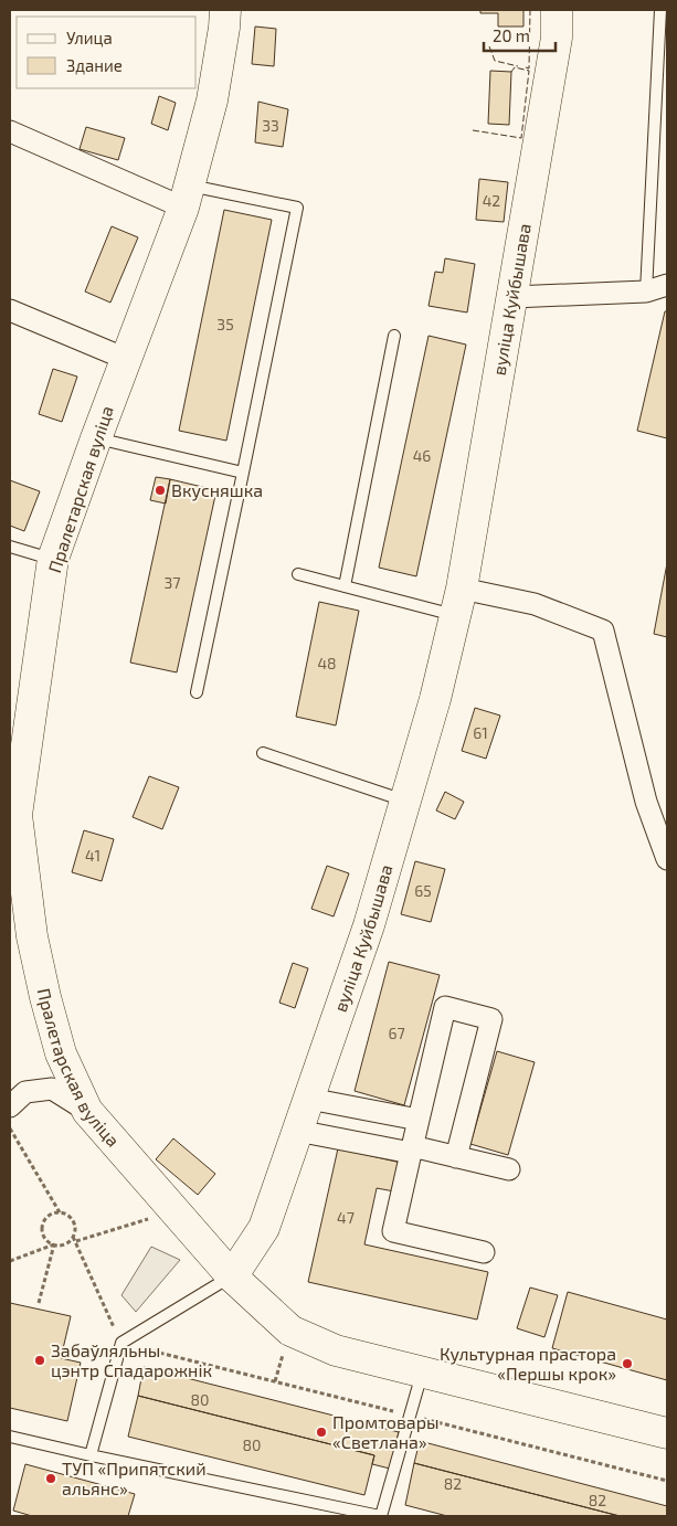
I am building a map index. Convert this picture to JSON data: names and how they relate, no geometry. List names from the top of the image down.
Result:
{
  "streets": {
    "main road": ["вуліца Куйбышава", "Пралетарская вуліца"]
  },
  "crossings": [
    ["вуліца Куйбышава", "Пралетарская вуліца"]
  ],
  "places": [
    "Вкусняшка",
    "Забаўляльны цэнтр Спадарожнік",
    "Культурная прастора «Першы крок»",
    "Промтовары «Светлана»",
    "ТУП «Припятский альянс»"
  ],
  "house_numbers": [
    "33",
    "42",
    "35",
    "46",
    "37",
    "48",
    "61",
    "41",
    "65",
    "67",
    "47",
    "80",
    "80",
    "82",
    "82"
  ],
  "legend": ["Улица", "Здание"],
  "scale_bar": "20 m"
}
